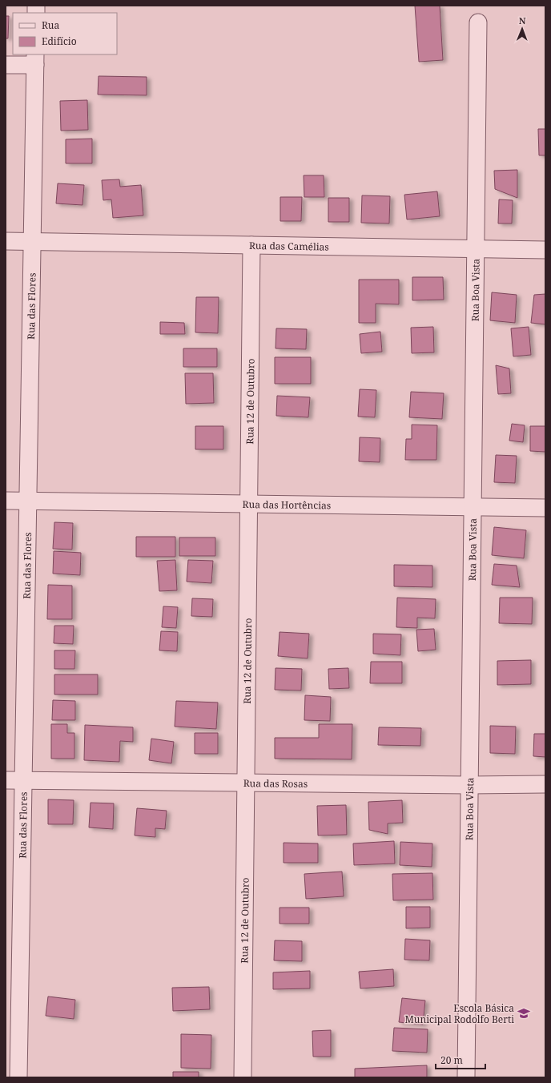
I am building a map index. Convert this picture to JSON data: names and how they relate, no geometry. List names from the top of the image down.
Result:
{
  "streets": {
    "street": [
      "Rua das Camélias",
      "Rua Boa Vista",
      "Rua das Flores",
      "Rua 12 de Outubro",
      "Rua das Hortências",
      "Rua das Rosas"
    ]
  },
  "crossings": [
    ["Rua das Camélias", "Rua Boa Vista"],
    ["Rua das Camélias", "Rua das Flores"],
    ["Rua das Camélias", "Rua 12 de Outubro"],
    ["Rua Boa Vista", "Rua das Hortências"],
    ["Rua Boa Vista", "Rua das Rosas"],
    ["Rua das Flores", "Rua das Hortências"],
    ["Rua das Flores", "Rua das Rosas"],
    ["Rua 12 de Outubro", "Rua das Hortências"],
    ["Rua 12 de Outubro", "Rua das Rosas"]
  ],
  "places": {
    "school or university": ["Escola Básica Municipal Rodolfo Berti"]
  },
  "legend": ["Rua", "Edifício"],
  "scale_bar": "20 m",
  "north": "top"
}
